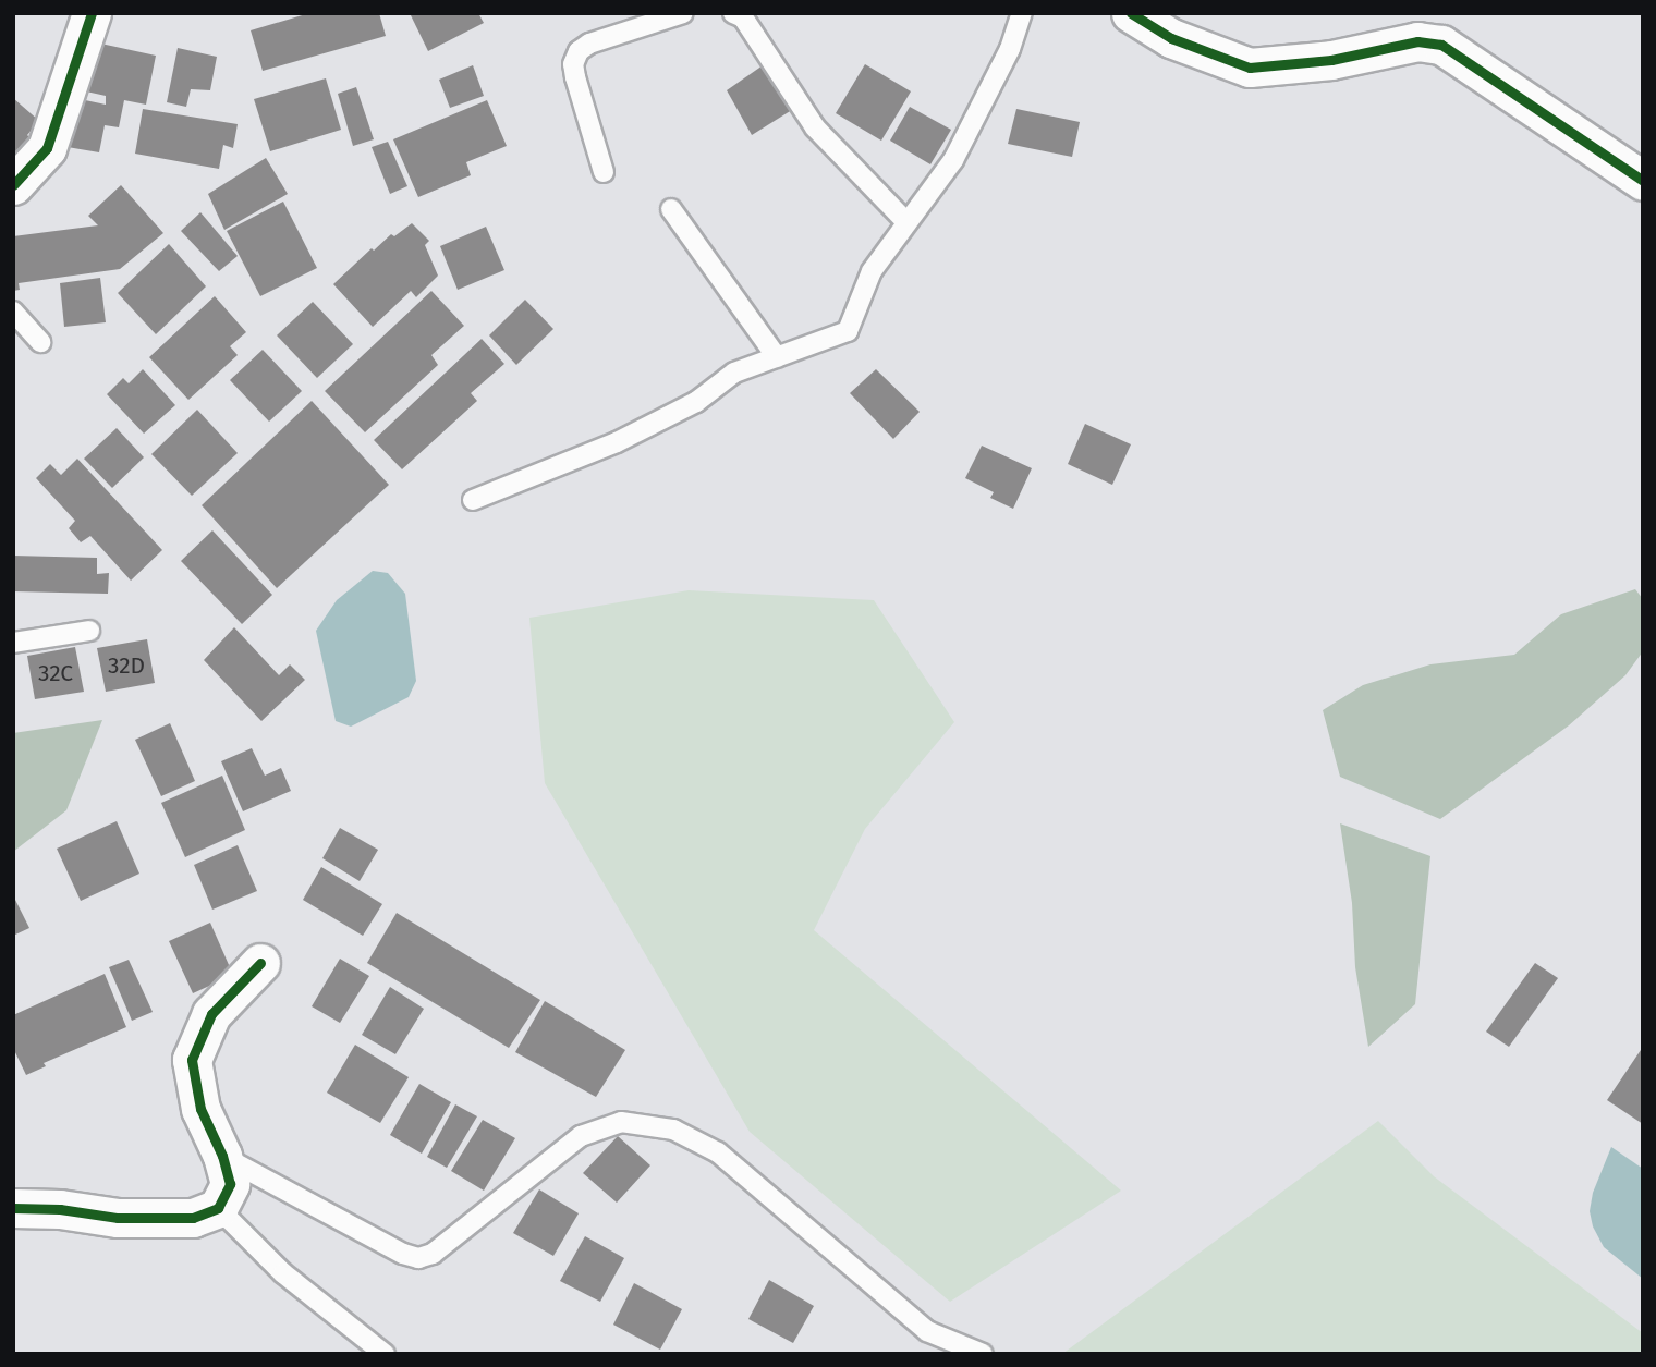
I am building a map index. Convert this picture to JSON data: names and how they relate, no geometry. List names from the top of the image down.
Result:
{
  "house_numbers": ["32D", "32C"]
}
